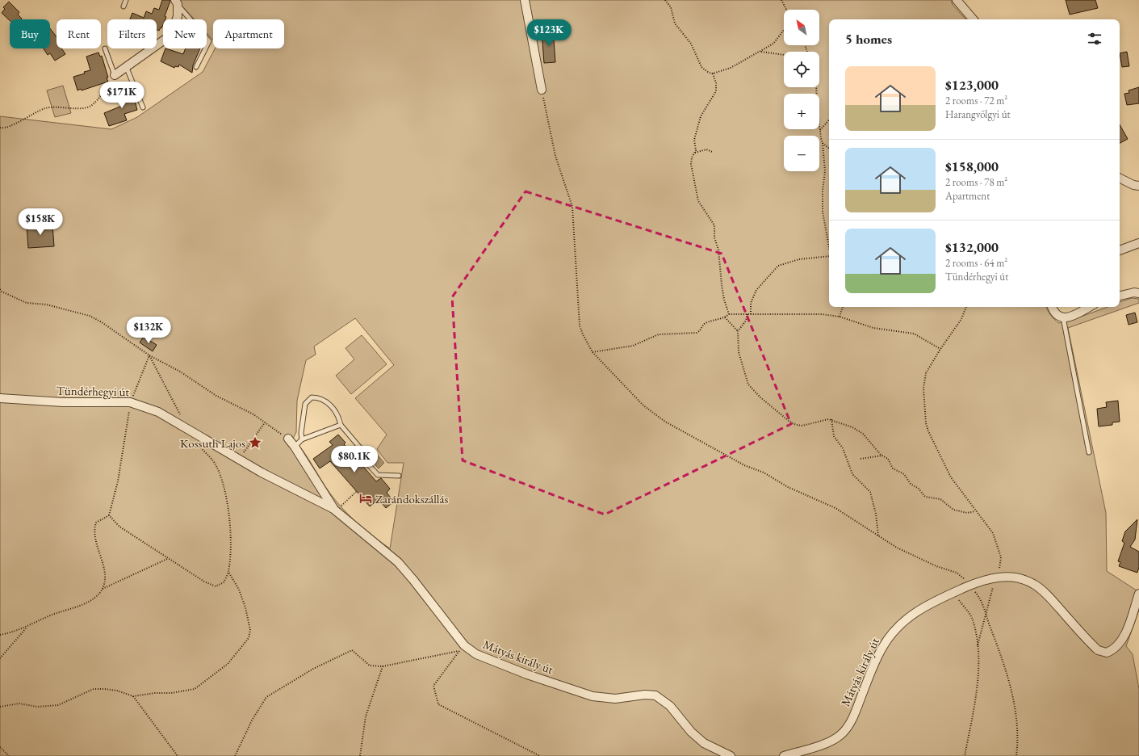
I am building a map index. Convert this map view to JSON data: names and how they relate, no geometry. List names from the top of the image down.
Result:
{
  "streets": {
    "street": ["Tündérhegyi út", "Mátyás király út"]
  },
  "crossings": [
    ["Tündérhegyi út", "Mátyás király út"]
  ],
  "places": {
    "place": ["Kossuth Lajos"],
    "hotel": ["Zarándokszállás"]
  },
  "north": "top left",
  "page": {
    "map_buttons": ["+", "−"],
    "price": [
      "$123K",
      "$171K",
      "$158K",
      "$132K",
      "$80.1K"
    ],
    "chip": [
      "Buy",
      "Rent",
      "Filters",
      "New",
      "Apartment"
    ],
    "heading": "5 homes",
    "list": [
      {
        "name": "$123,000",
        "note": "2 rooms · 72 m² · Harangvölgyi út"
      },
      {
        "name": "$158,000",
        "note": "2 rooms · 78 m² · Apartment"
      },
      {
        "name": "$132,000",
        "note": "2 rooms · 64 m² · Tündérhegyi út"
      }
    ]
  }
}
